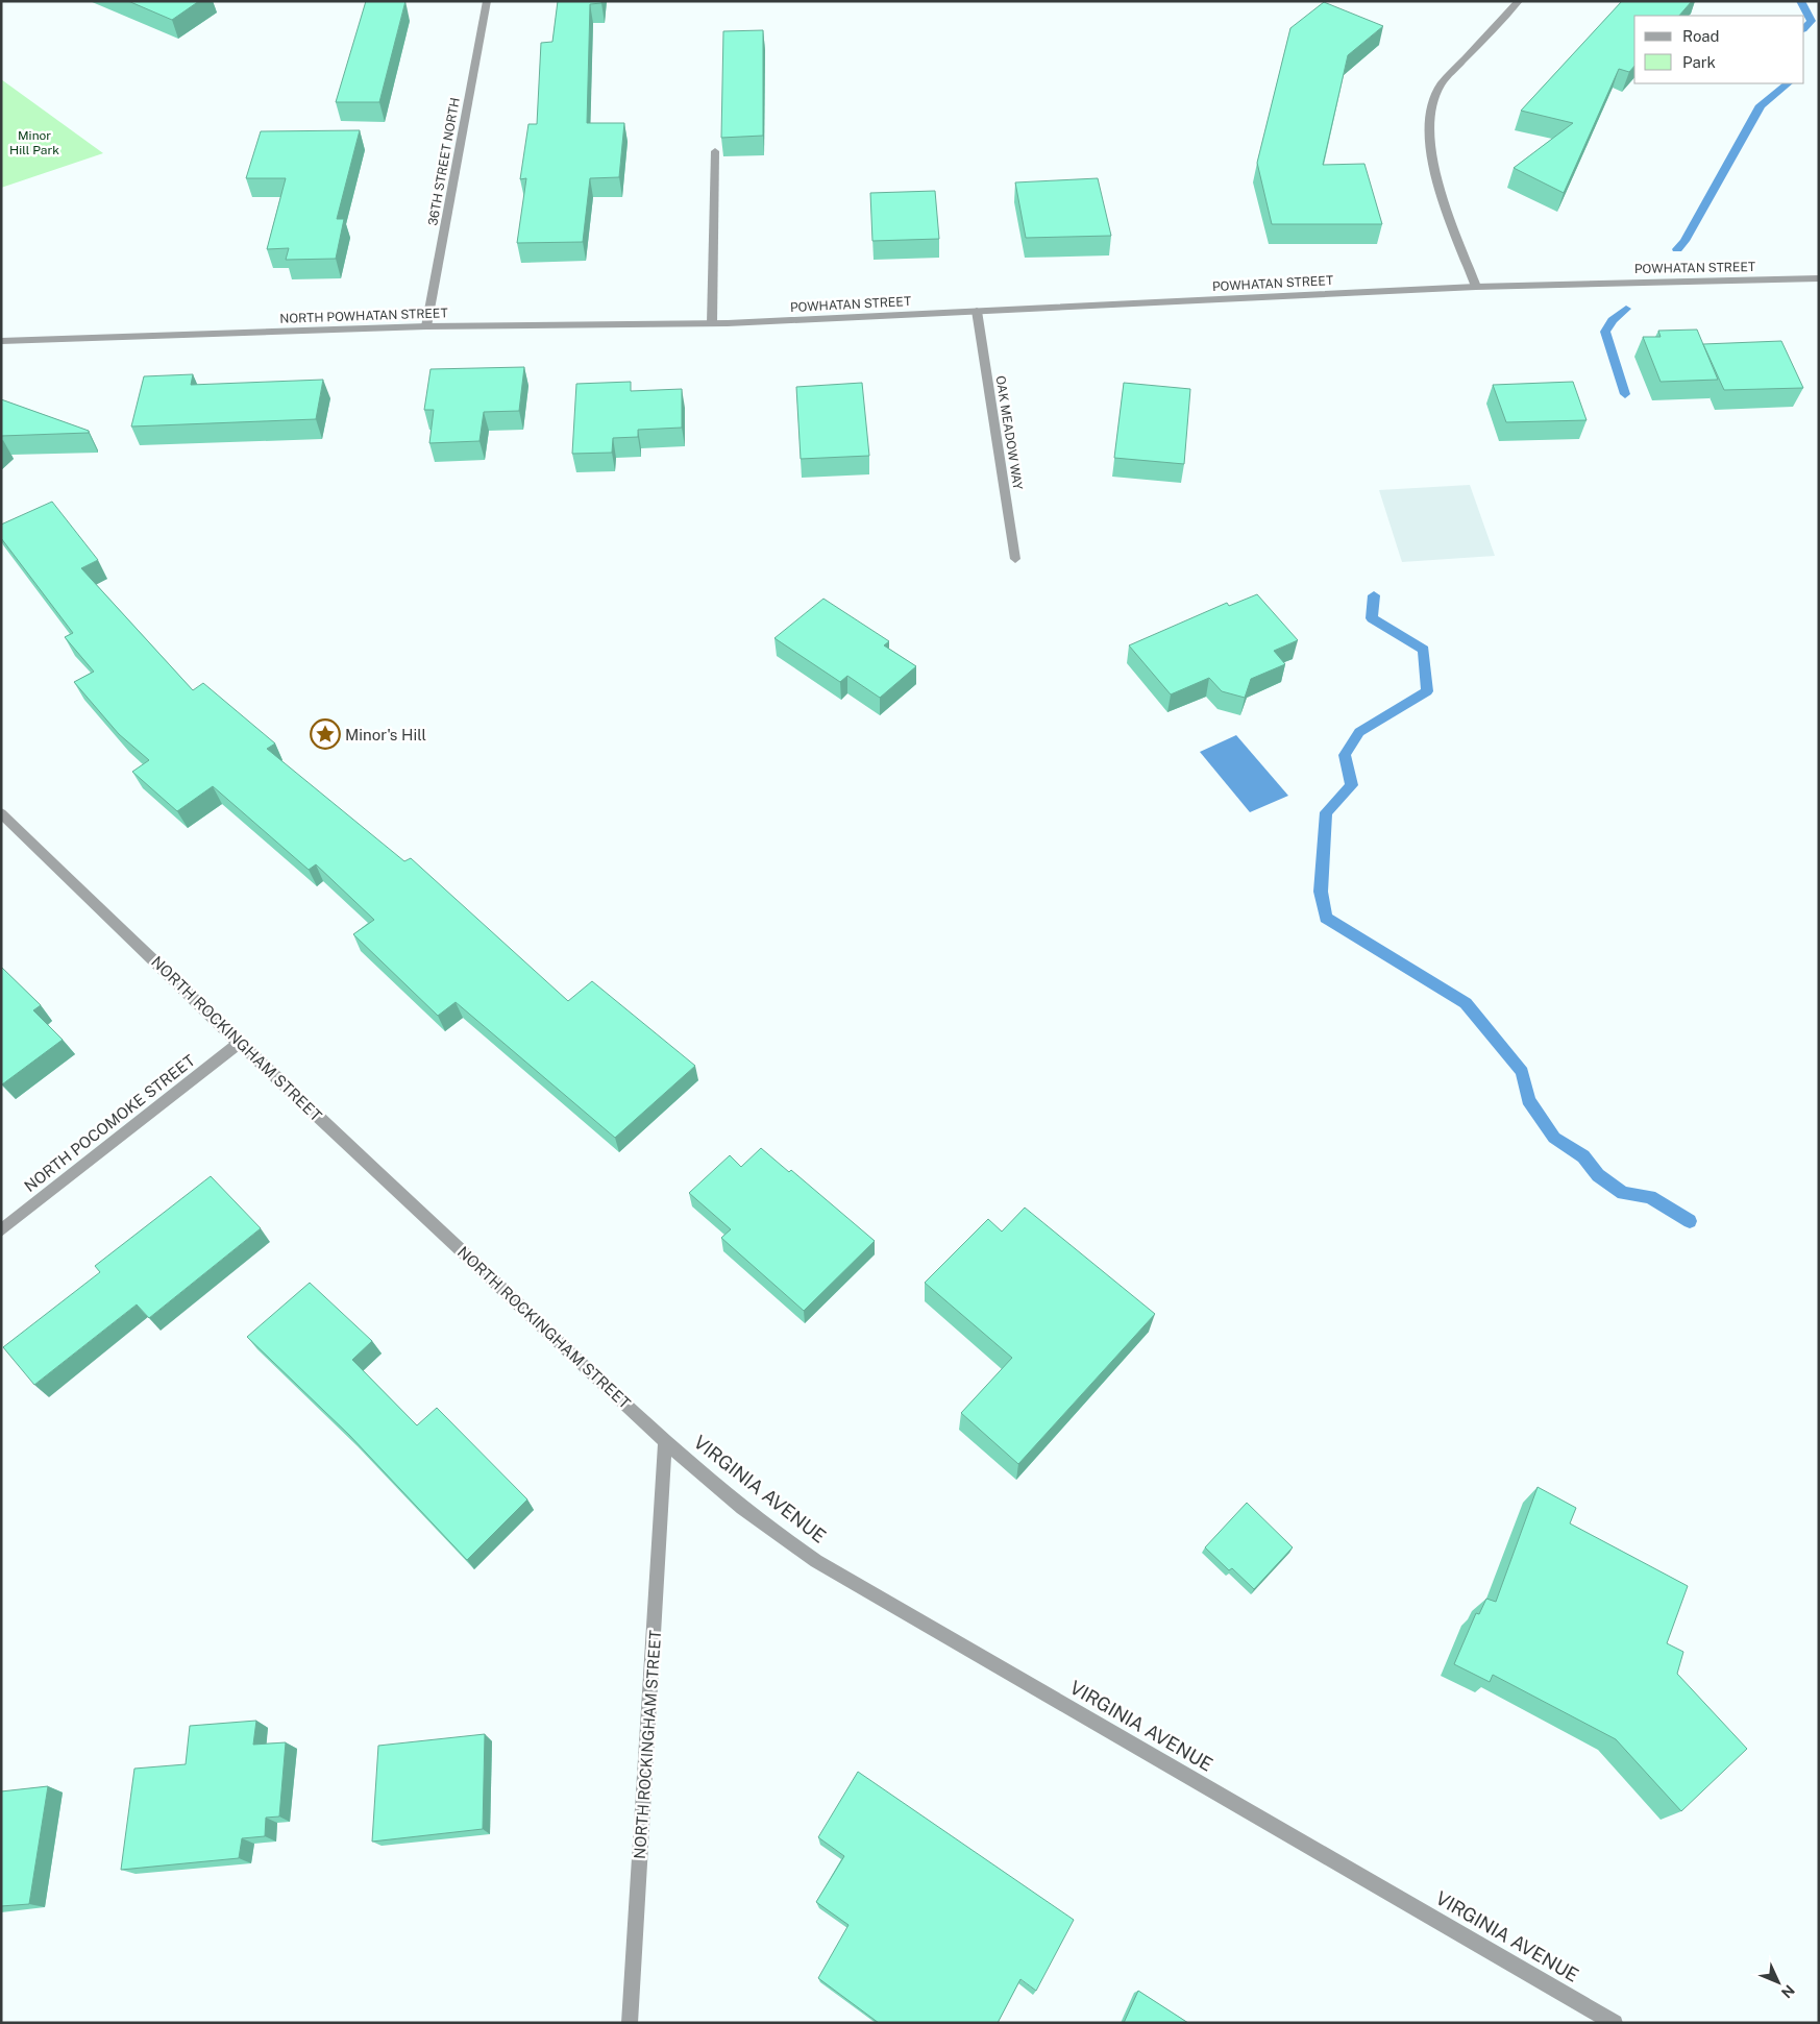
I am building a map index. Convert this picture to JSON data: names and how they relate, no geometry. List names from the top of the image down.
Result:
{
  "streets": {
    "street": [
      "36TH STREET NORTH",
      "POWHATAN STREET",
      "NORTH POWHATAN STREET",
      "OAK MEADOW WAY",
      "NORTH ROCKINGHAM STREET",
      "NORTH POCOMOKE STREET",
      "VIRGINIA AVENUE"
    ]
  },
  "crossings": [
    ["36TH STREET NORTH", "NORTH POWHATAN STREET"],
    ["POWHATAN STREET", "NORTH POWHATAN STREET"],
    ["POWHATAN STREET", "OAK MEADOW WAY"],
    ["NORTH ROCKINGHAM STREET", "NORTH POCOMOKE STREET"],
    ["NORTH ROCKINGHAM STREET", "VIRGINIA AVENUE"]
  ],
  "parks": ["Minor Hill Park"],
  "places": {
    "place": ["Minor's Hill"]
  },
  "legend": ["Road", "Park"],
  "north": "bottom right"
}
